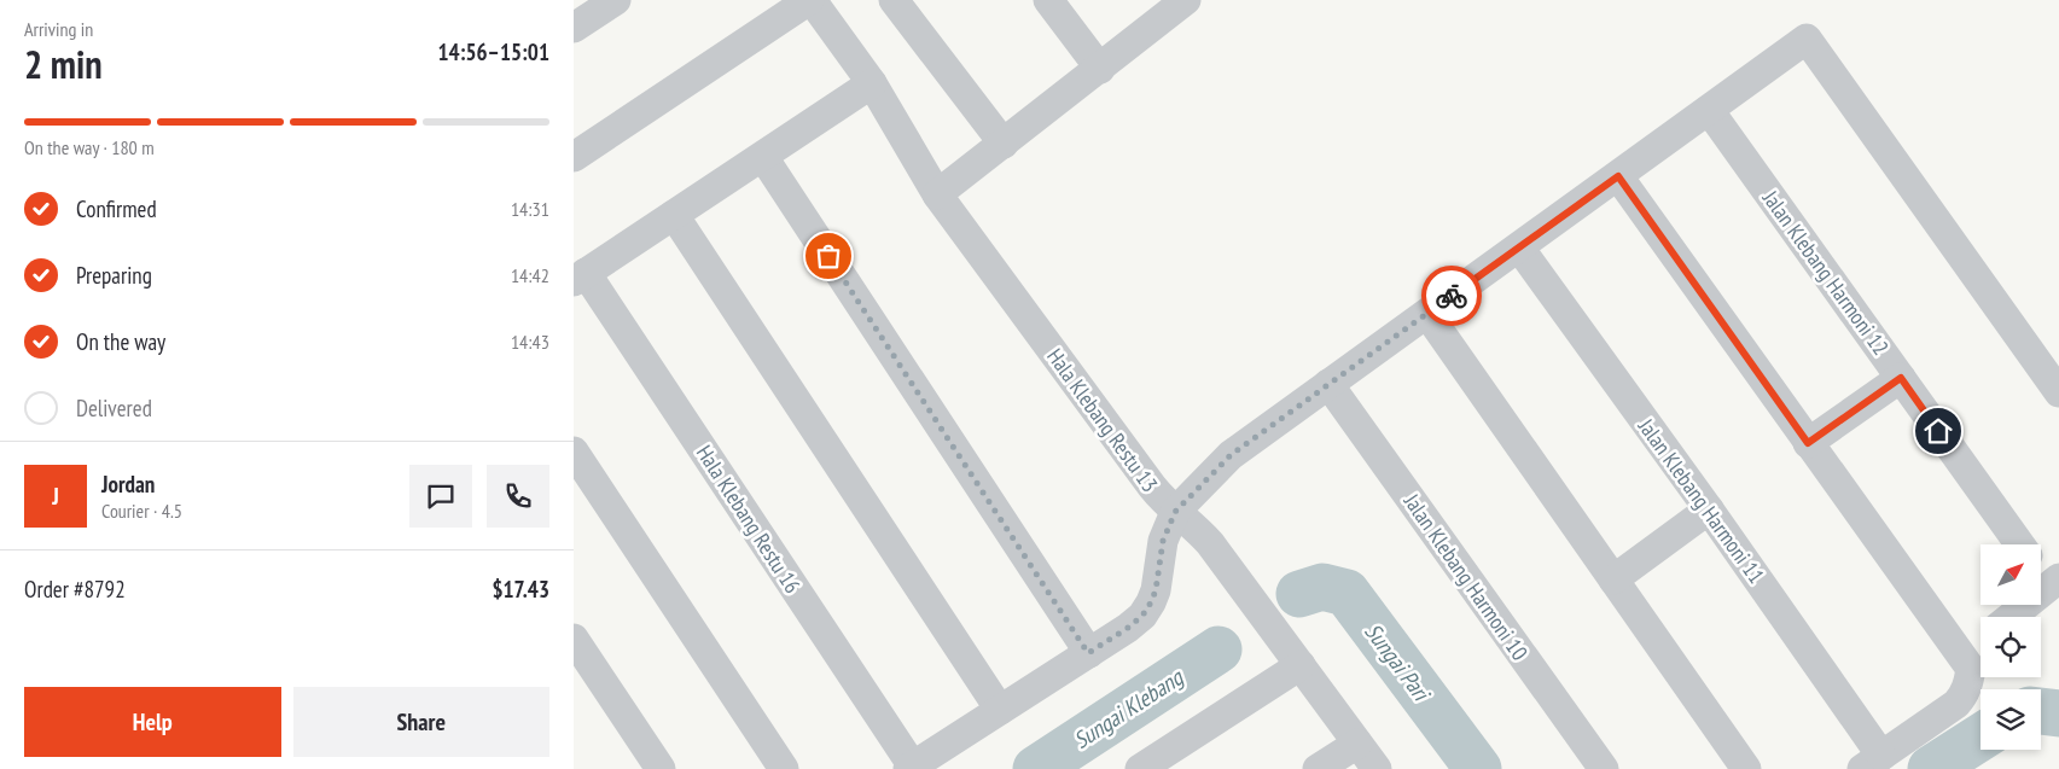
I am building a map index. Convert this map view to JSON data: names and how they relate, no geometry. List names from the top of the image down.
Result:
{
  "streets": {
    "street": [
      "Jalan Klebang Harmoni 12",
      "Hala Klebang Restu 13",
      "Jalan Klebang Harmoni 11",
      "Hala Klebang Restu 16",
      "Jalan Klebang Harmoni 10"
    ]
  },
  "water": ["Sungai Pari", "Sungai Klebang"],
  "north": "top right",
  "page": {
    "heading": ["2 min", "Arriving in", "14:56–15:01"],
    "panel": [
      "Jordan",
      "Courier · 4.5",
      "Order #8792",
      "$17.43"
    ],
    "bar": "On the way · 180 m",
    "list": [
      ["Confirmed", "14:31"],
      ["Preparing", "14:42"],
      ["On the way", "14:43"],
      "Delivered"
    ],
    "round": "J",
    "buttons": ["Help", "Share"]
  }
}
